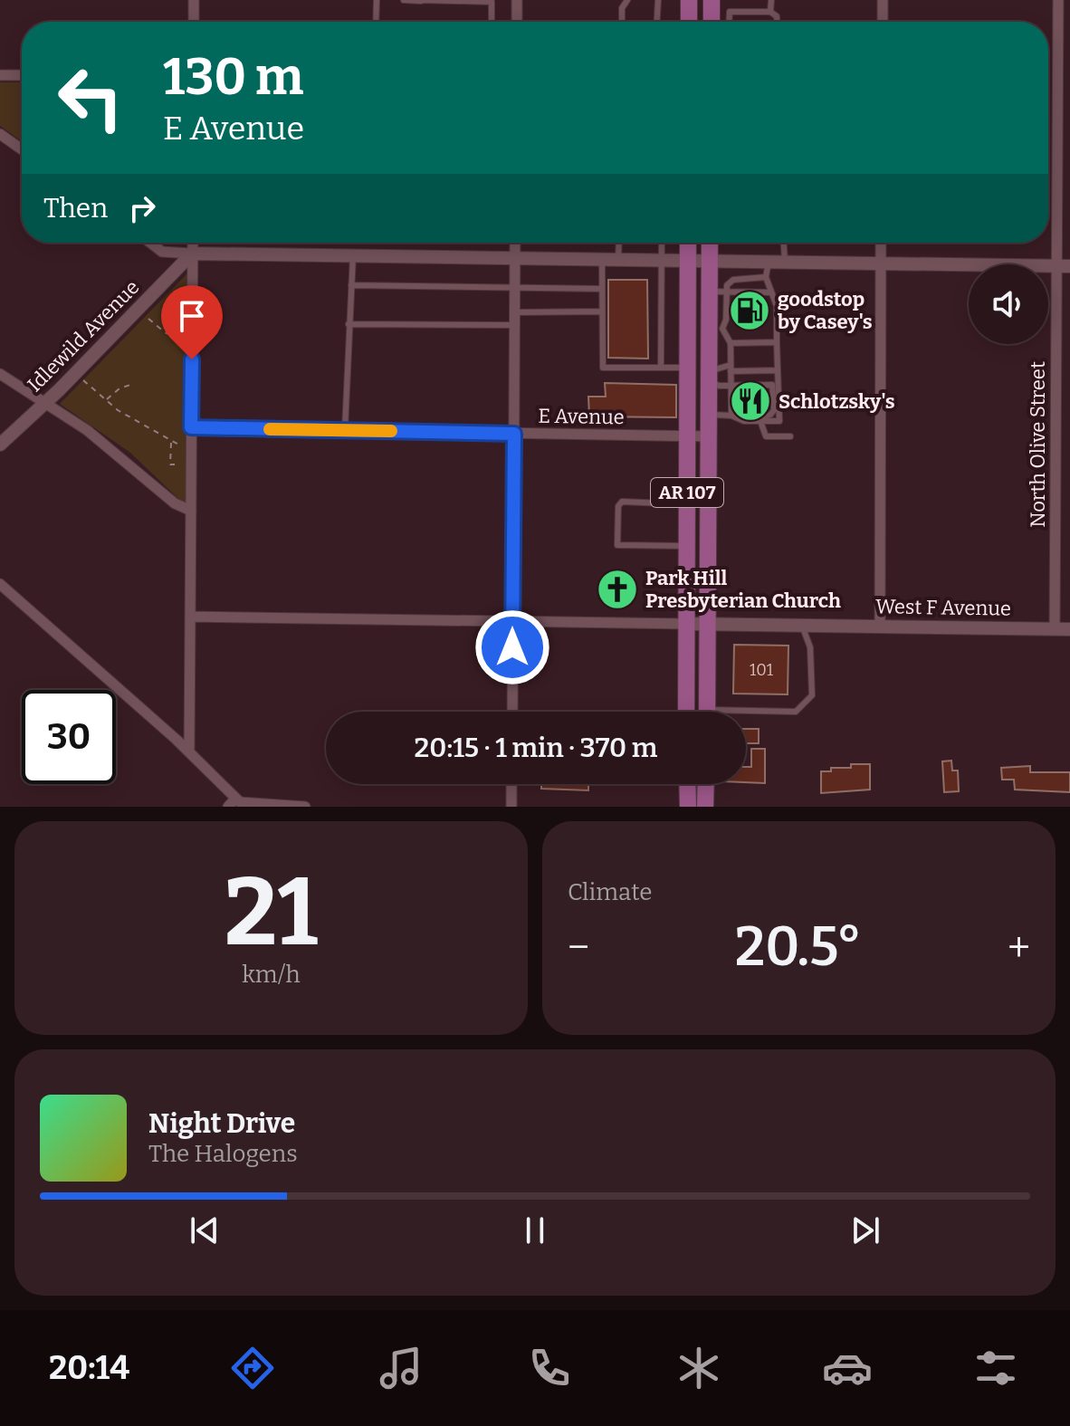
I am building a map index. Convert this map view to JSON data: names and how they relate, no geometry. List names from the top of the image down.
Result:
{
  "streets": {
    "main road": ["AR 107"],
    "street": [
      "Idlewild Avenue",
      "E Avenue",
      "North Olive Street",
      "West F Avenue"
    ]
  },
  "crossings": [
    ["E Avenue", "AR 107"],
    ["North Olive Street", "West F Avenue"],
    ["AR 107", "West F Avenue"]
  ],
  "places": {
    "fuel station": ["goodstop by Casey's"],
    "restaurant": ["Schlotzsky's"],
    "church": ["Park Hill Presbyterian Church"]
  },
  "house_numbers": ["101"],
  "page": {
    "turn": ["130 m", "E Avenue"],
    "then": "Then",
    "limit": "30",
    "trip": "20:15 · 1 min · 370 m",
    "tile": [
      ["21", "km/h"],
      "Climate"
    ],
    "heat": ["−", "20.5°", "+"],
    "song": ["Night Drive", "The Halogens"],
    "tabs": "20:14"
  }
}
